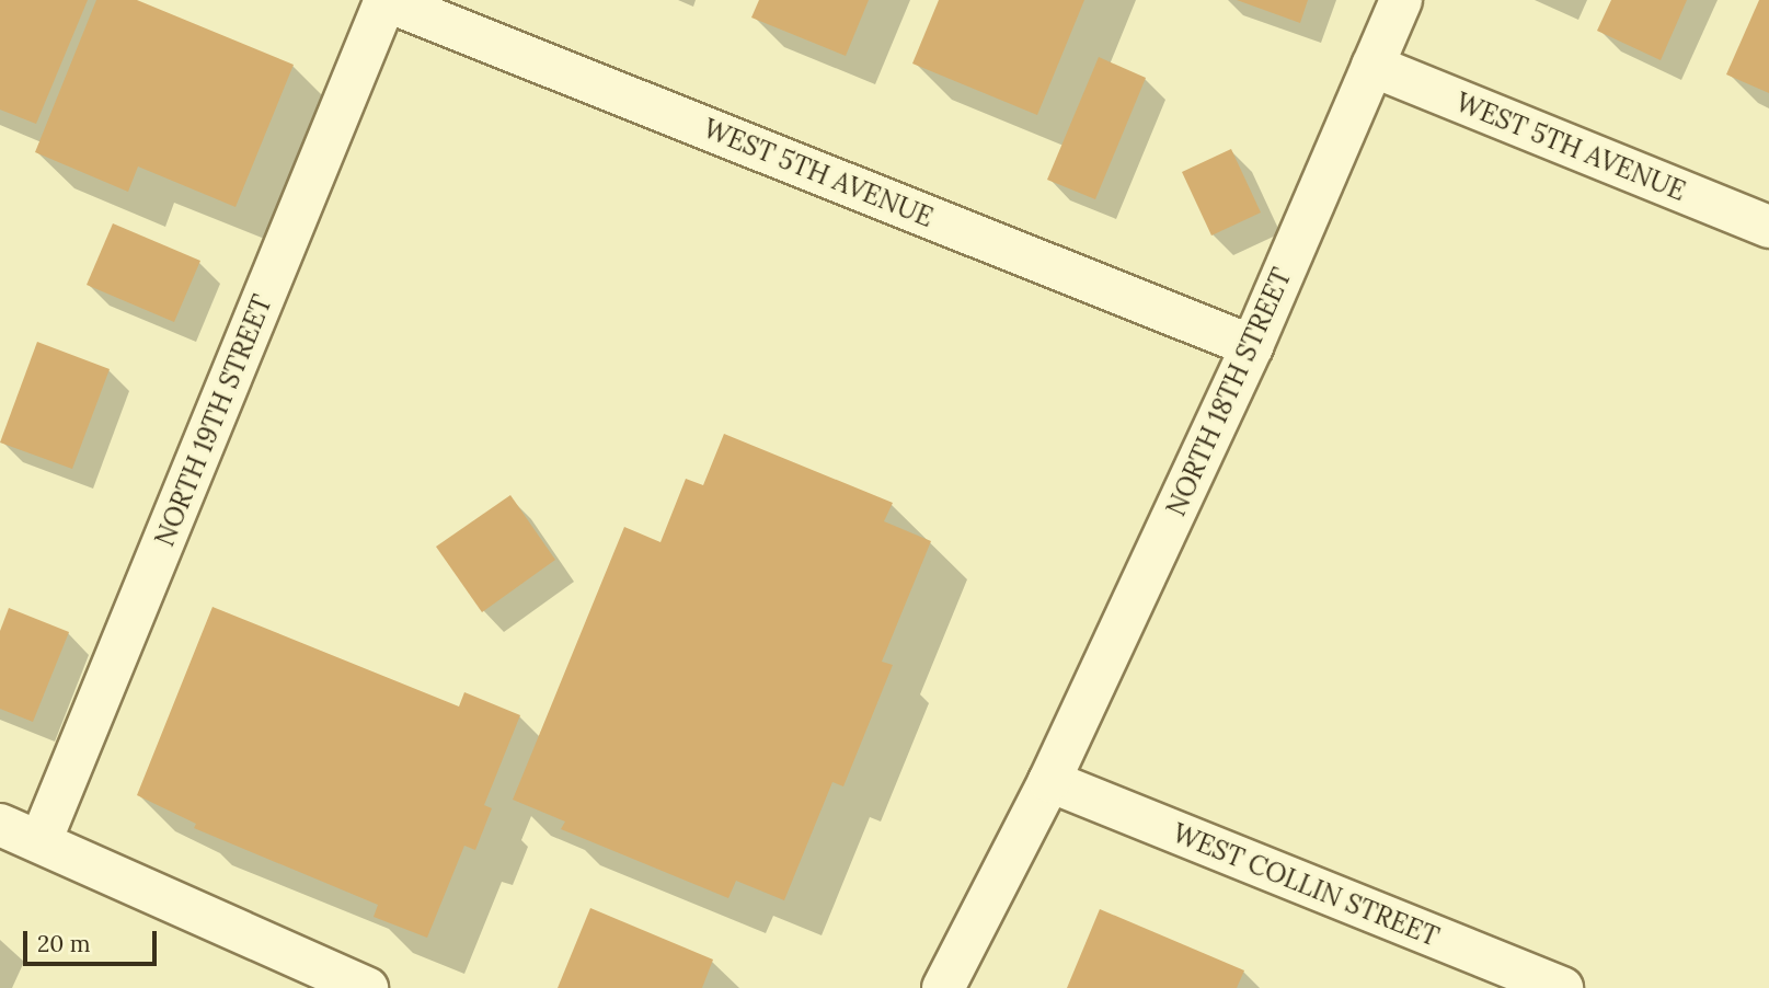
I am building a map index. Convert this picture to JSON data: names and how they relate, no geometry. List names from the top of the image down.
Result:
{
  "streets": {
    "street": [
      "WEST 5TH AVENUE",
      "NORTH 18TH STREET",
      "NORTH 19TH STREET",
      "WEST COLLIN STREET"
    ]
  },
  "crossings": [
    ["WEST 5TH AVENUE", "NORTH 18TH STREET"],
    ["WEST 5TH AVENUE", "NORTH 19TH STREET"],
    ["NORTH 18TH STREET", "WEST COLLIN STREET"]
  ],
  "scale_bar": "20 m"
}
